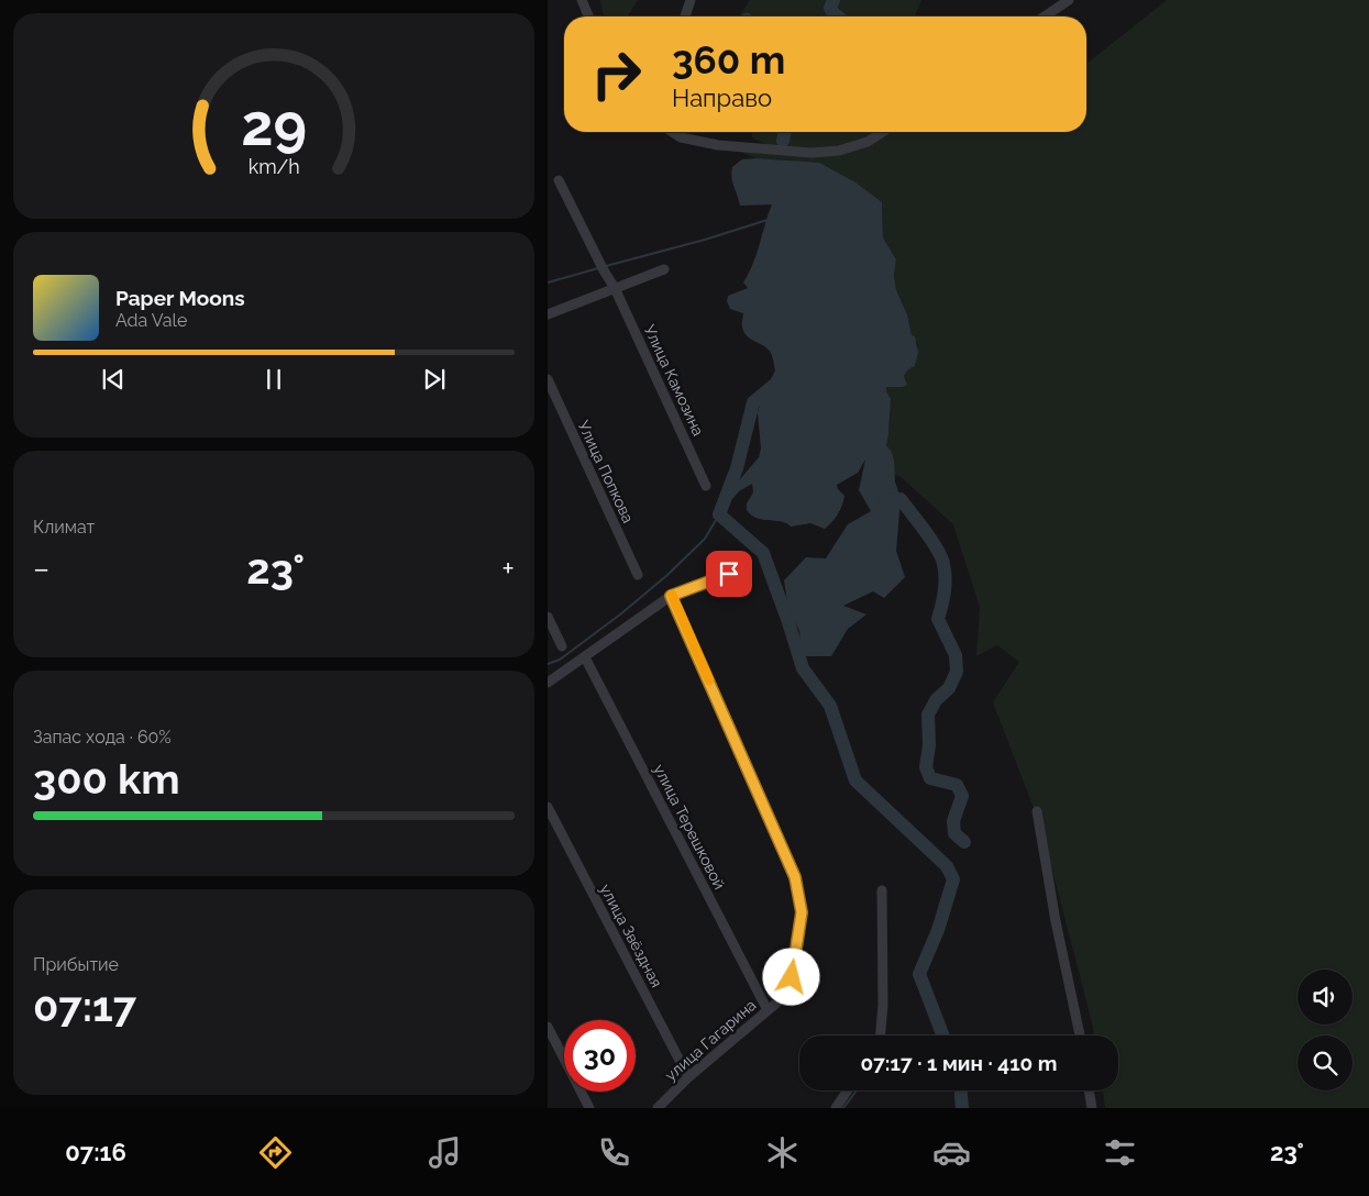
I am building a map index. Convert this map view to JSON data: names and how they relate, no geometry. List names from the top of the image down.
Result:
{
  "streets": {
    "street": [
      "Улица Камозина",
      "Улица Попкова",
      "улица Терешковой",
      "улица Звёздная",
      "улица Гагарина"
    ]
  },
  "crossings": [
    ["улица Терешковой", "улица Гагарина"],
    ["улица Звёздная", "улица Гагарина"]
  ],
  "page": {
    "turn": ["360 m", "Направо"],
    "song": ["Paper Moons", "Ada Vale"],
    "tile": [
      "Климат",
      ["Запас хода · 60%", "300 km"],
      ["Прибытие", "07:17"]
    ],
    "heat": ["−", "23°", "+"],
    "limit": "30",
    "trip": "07:17 · 1 мин · 410 m",
    "tabs": ["07:16", "23°"],
    "gauge": ["29", "km/h"]
  }
}
